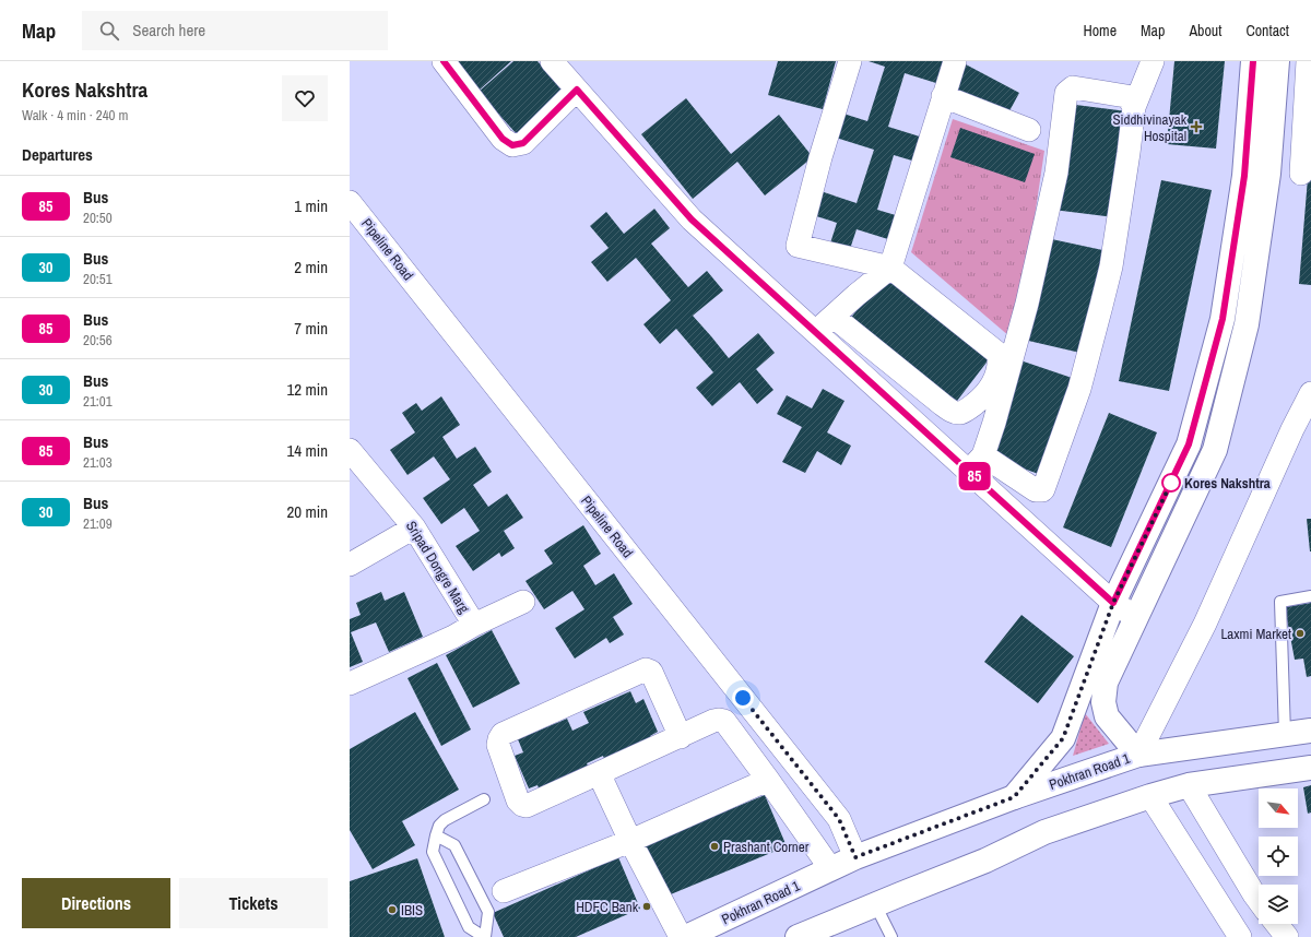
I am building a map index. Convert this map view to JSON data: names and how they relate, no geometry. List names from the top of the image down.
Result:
{
  "streets": {
    "street": ["Pipeline Road", "Sripad Dongre Marg", "Pokhran Road 1"]
  },
  "crossings": [
    ["Pipeline Road", "Pokhran Road 1"]
  ],
  "places": {
    "health": ["Siddhivinayak Hospital"],
    "other": [
      "Kores Nakshtra",
      "Laxmi Market",
      "Prashant Corner",
      "HDFC Bank",
      "IBIS"
    ]
  },
  "lines": ["bus line 85"],
  "north": "bottom right",
  "page": {
    "header": "Map",
    "search": "Search here",
    "nav": [
      "Home",
      "Map",
      "About",
      "Contact"
    ],
    "heading": [
      ["Kores Nakshtra", "Walk · 4 min · 240 m"],
      "Departures"
    ],
    "on_map": "85",
    "list": [
      {
        "mark": "85",
        "name": "Bus",
        "note": "20:50",
        "value": "1 min"
      },
      {
        "mark": "30",
        "name": "Bus",
        "note": "20:51",
        "value": "2 min"
      },
      {
        "mark": "85",
        "name": "Bus",
        "note": "20:56",
        "value": "7 min"
      },
      {
        "mark": "30",
        "name": "Bus",
        "note": "21:01",
        "value": "12 min"
      },
      {
        "mark": "85",
        "name": "Bus",
        "note": "21:03",
        "value": "14 min"
      },
      {
        "mark": "30",
        "name": "Bus",
        "note": "21:09",
        "value": "20 min"
      }
    ],
    "buttons": ["Directions", "Tickets"]
  }
}
